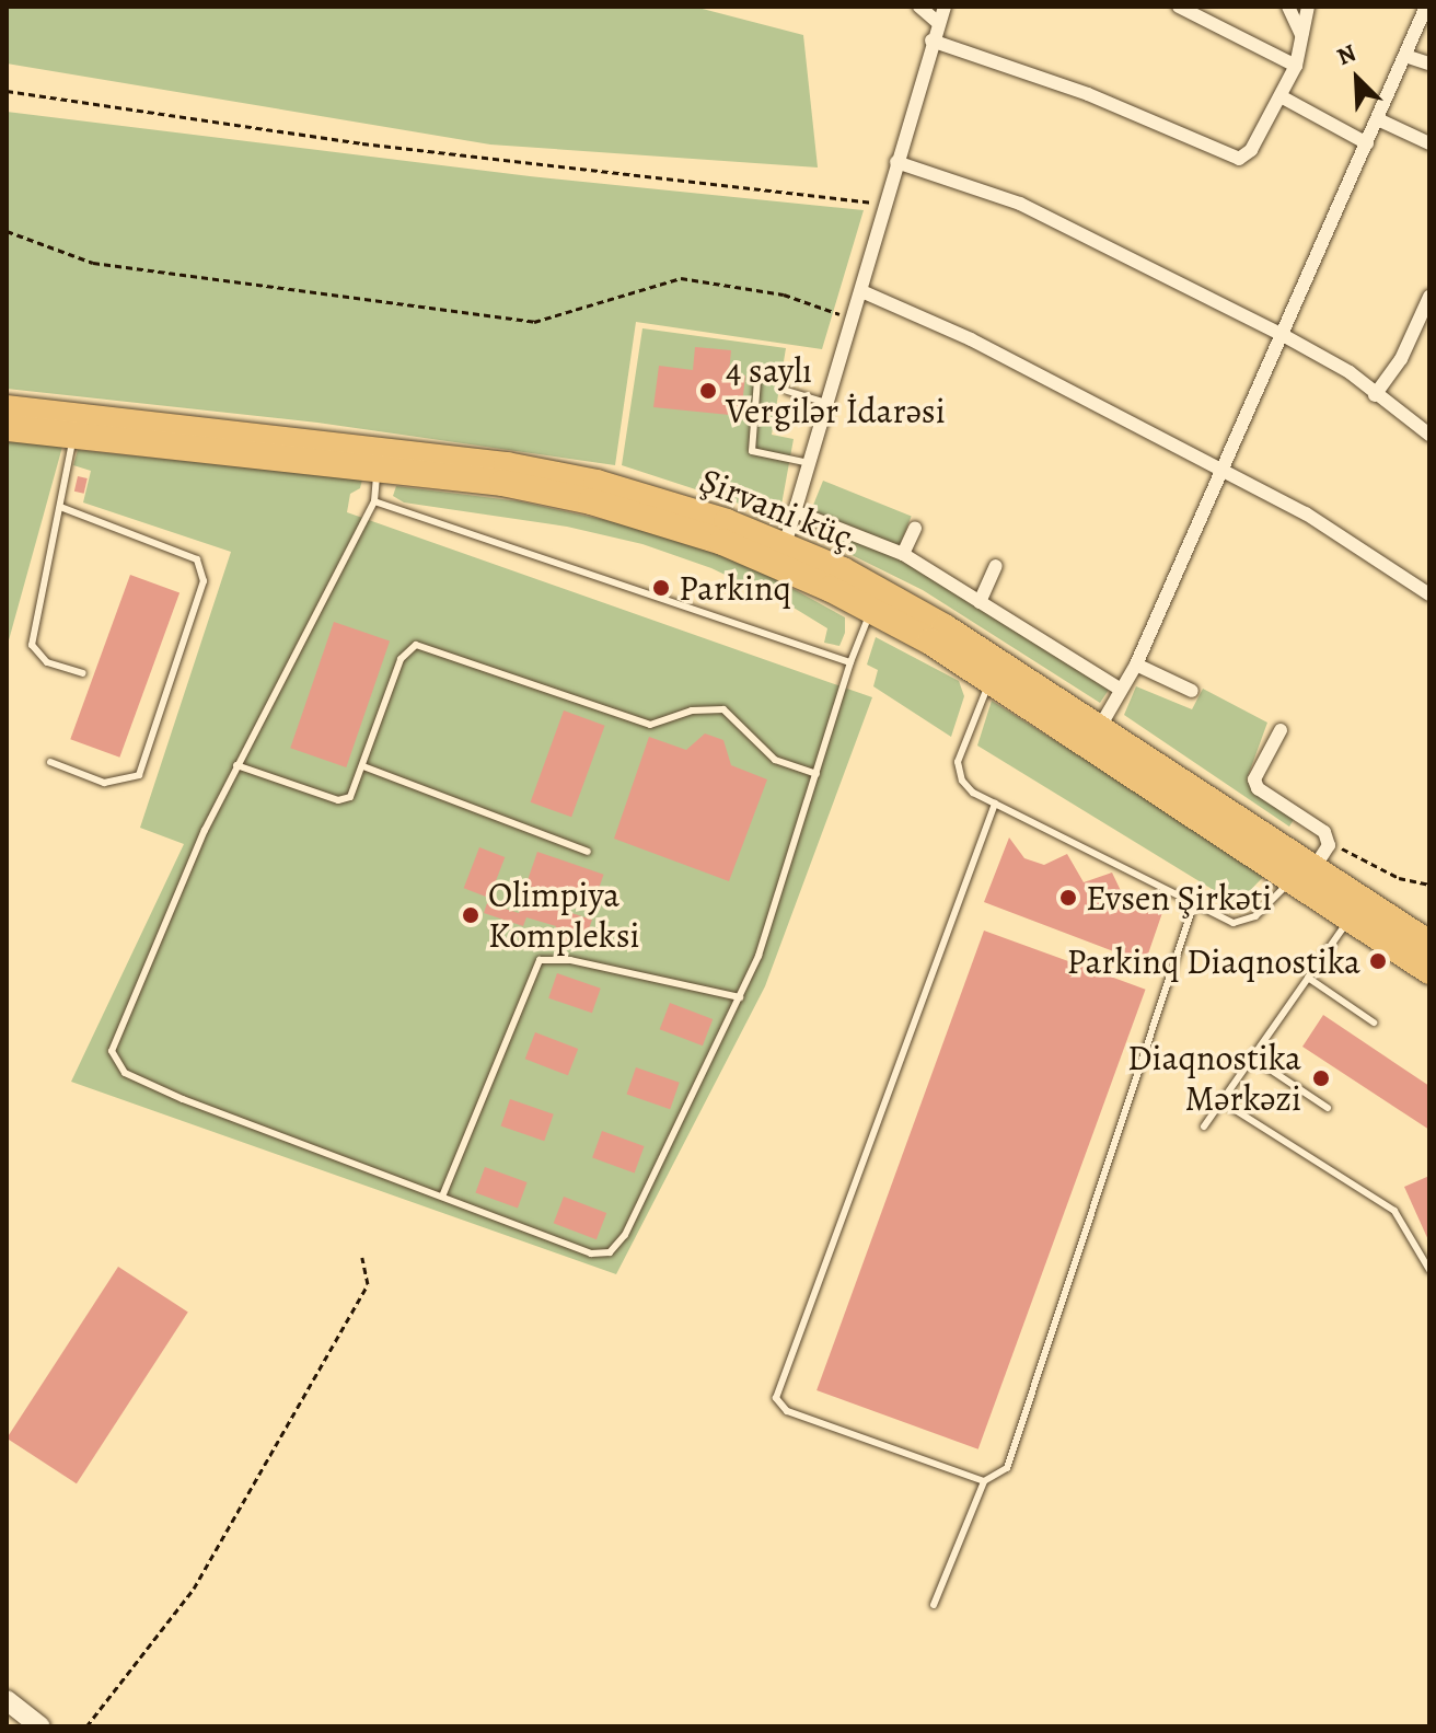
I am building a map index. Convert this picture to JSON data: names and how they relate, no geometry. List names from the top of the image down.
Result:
{
  "streets": {
    "highway": ["Şirvani küç."]
  },
  "places": [
    "4 saylı Vergilər İdarəsi",
    "Parkinq",
    "Evsen Şirkəti",
    "Olimpiya Kompleksi",
    "Parkinq Diaqnostika",
    "Diaqnostika Mərkəzi"
  ],
  "north": "top left"
}
